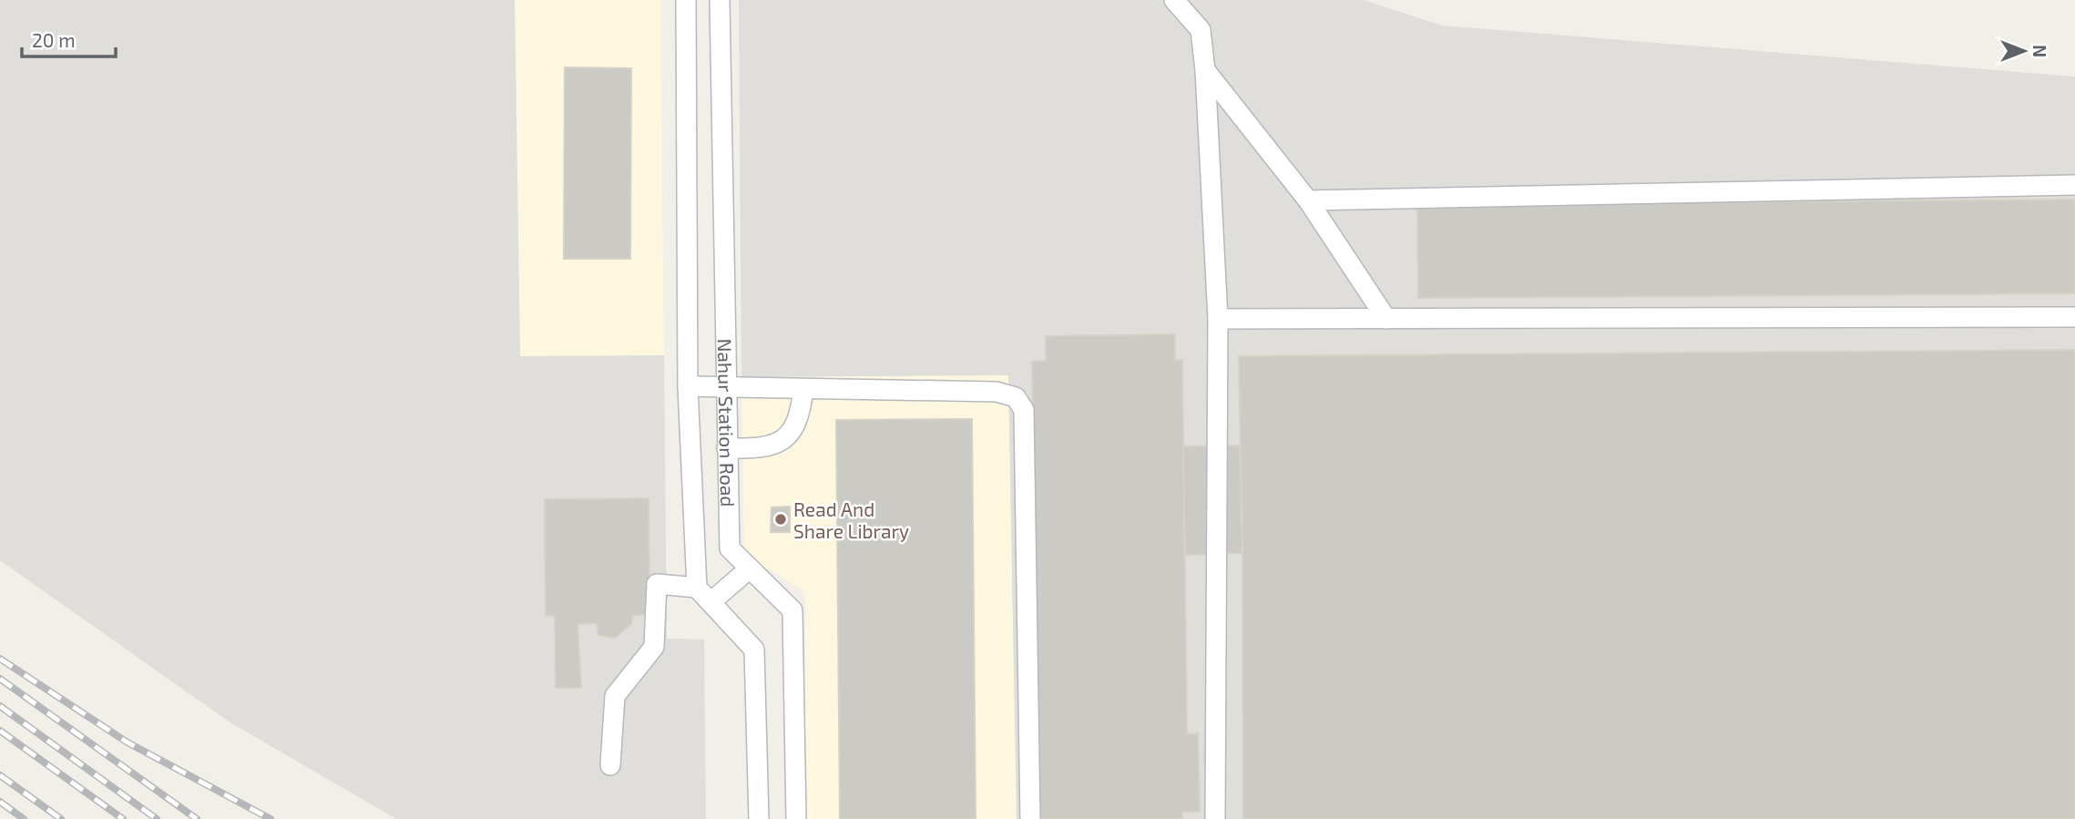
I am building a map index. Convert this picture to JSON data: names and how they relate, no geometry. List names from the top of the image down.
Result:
{
  "streets": {
    "lane": ["Nahur Station Road"]
  },
  "places": ["Read And Share Library"],
  "scale_bar": "20 m",
  "north": "right"
}
